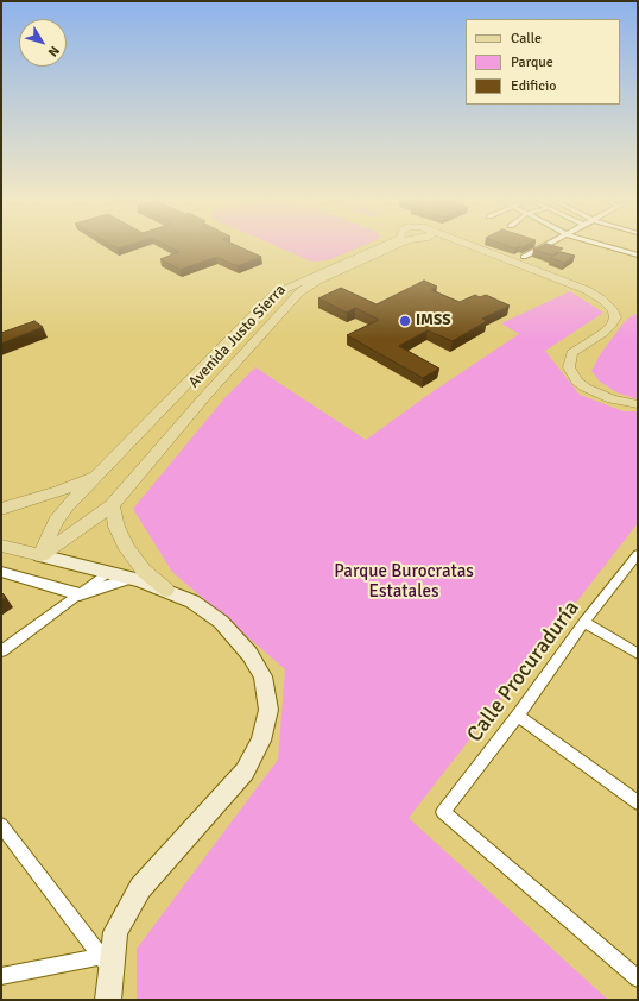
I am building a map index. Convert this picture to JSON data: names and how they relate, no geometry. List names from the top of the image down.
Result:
{
  "streets": {
    "main road": ["Avenida Justo Sierra"],
    "street": ["Calle Procuraduría"]
  },
  "parks": ["Parque Burocratas Estatales"],
  "places": ["IMSS"],
  "legend": ["Calle", "Parque", "Edificio"],
  "north": "bottom right"
}
